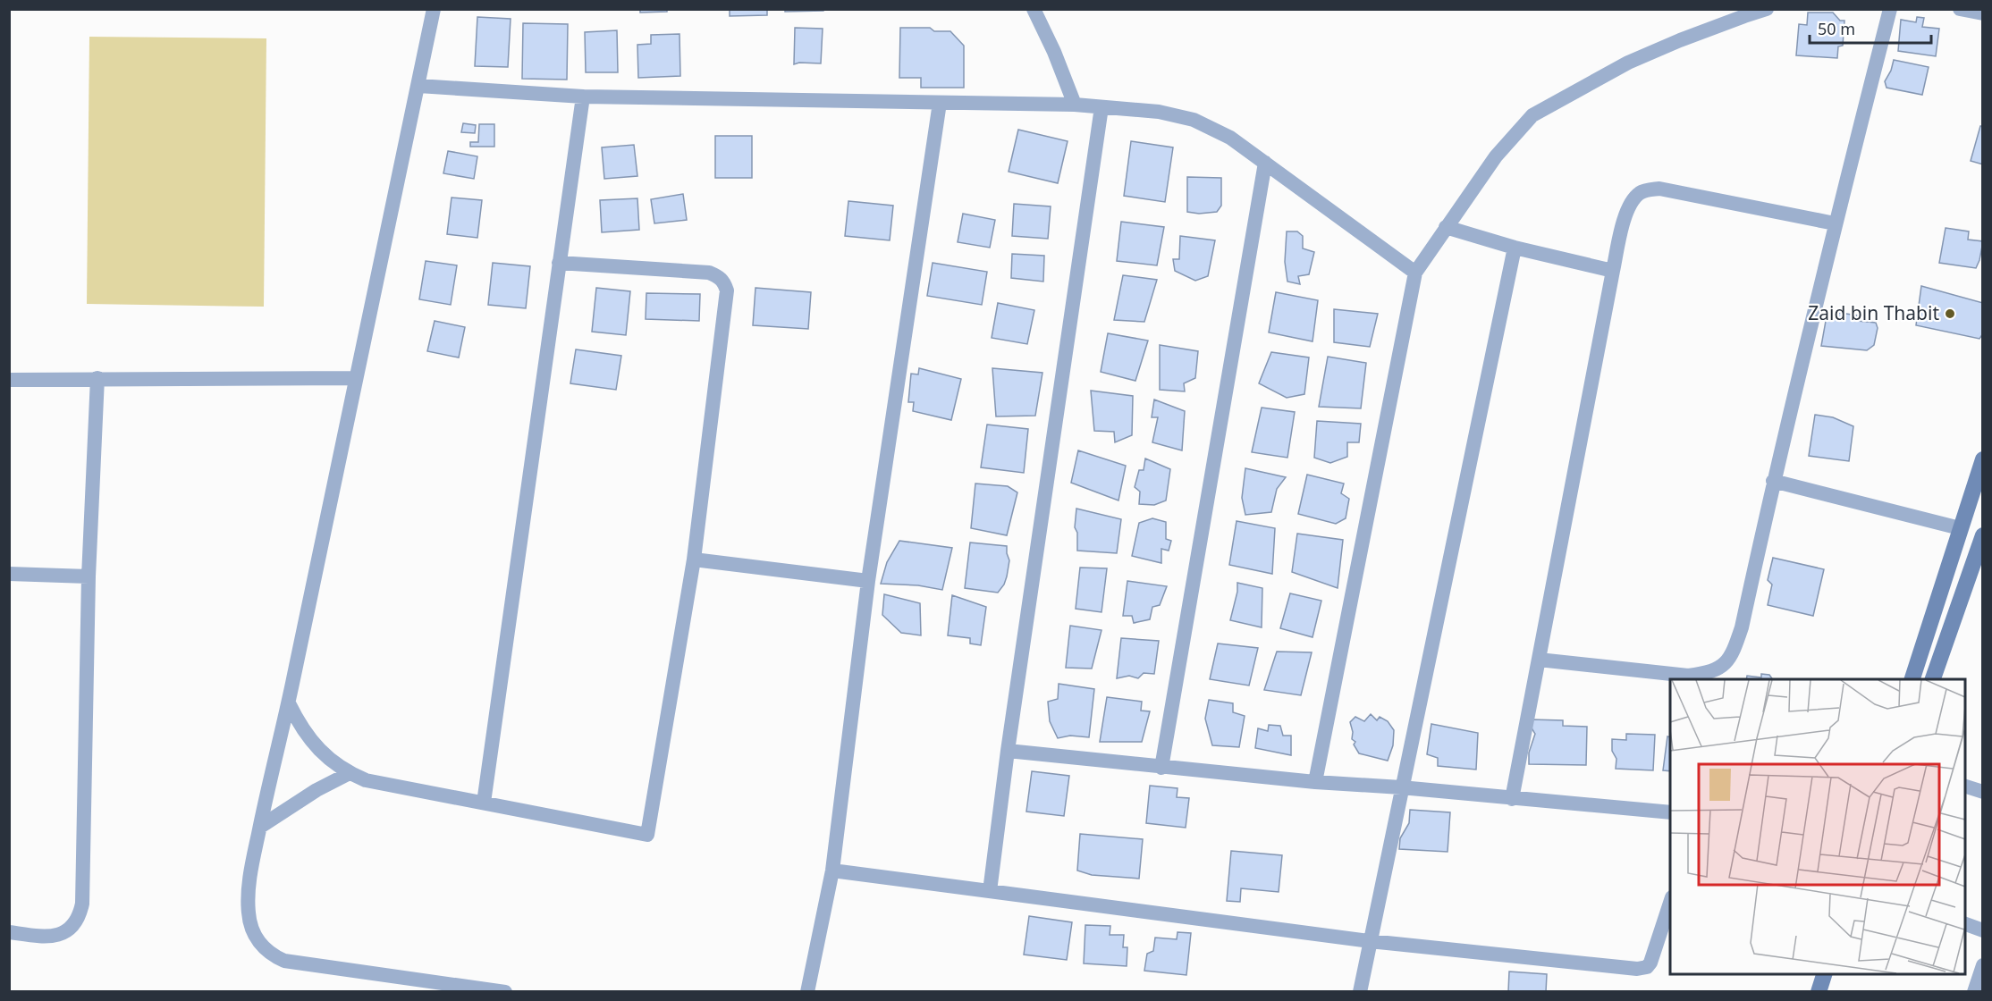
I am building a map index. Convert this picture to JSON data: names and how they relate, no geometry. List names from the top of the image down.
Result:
{
  "places": ["Zaid bin Thabit"],
  "scale_bar": "50 m"
}
